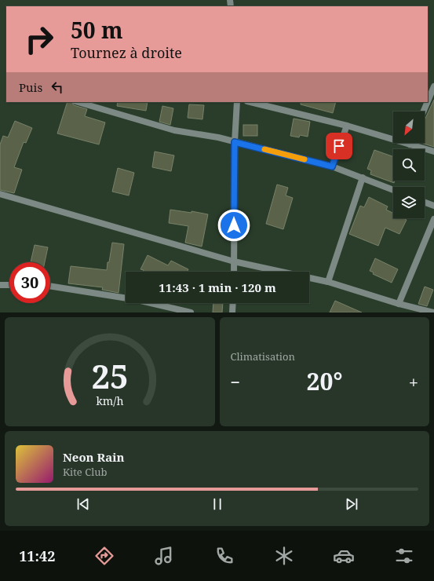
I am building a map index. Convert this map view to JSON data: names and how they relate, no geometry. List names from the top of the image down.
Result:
{
  "north": "bottom left",
  "page": {
    "turn": ["50 m", "Tournez à droite"],
    "then": "Puis",
    "limit": "30",
    "trip": "11:43 · 1 min · 120 m",
    "tile": "Climatisation",
    "heat": ["−", "20°", "+"],
    "song": ["Neon Rain", "Kite Club"],
    "tabs": "11:42",
    "gauge": ["25", "km/h"]
  }
}
